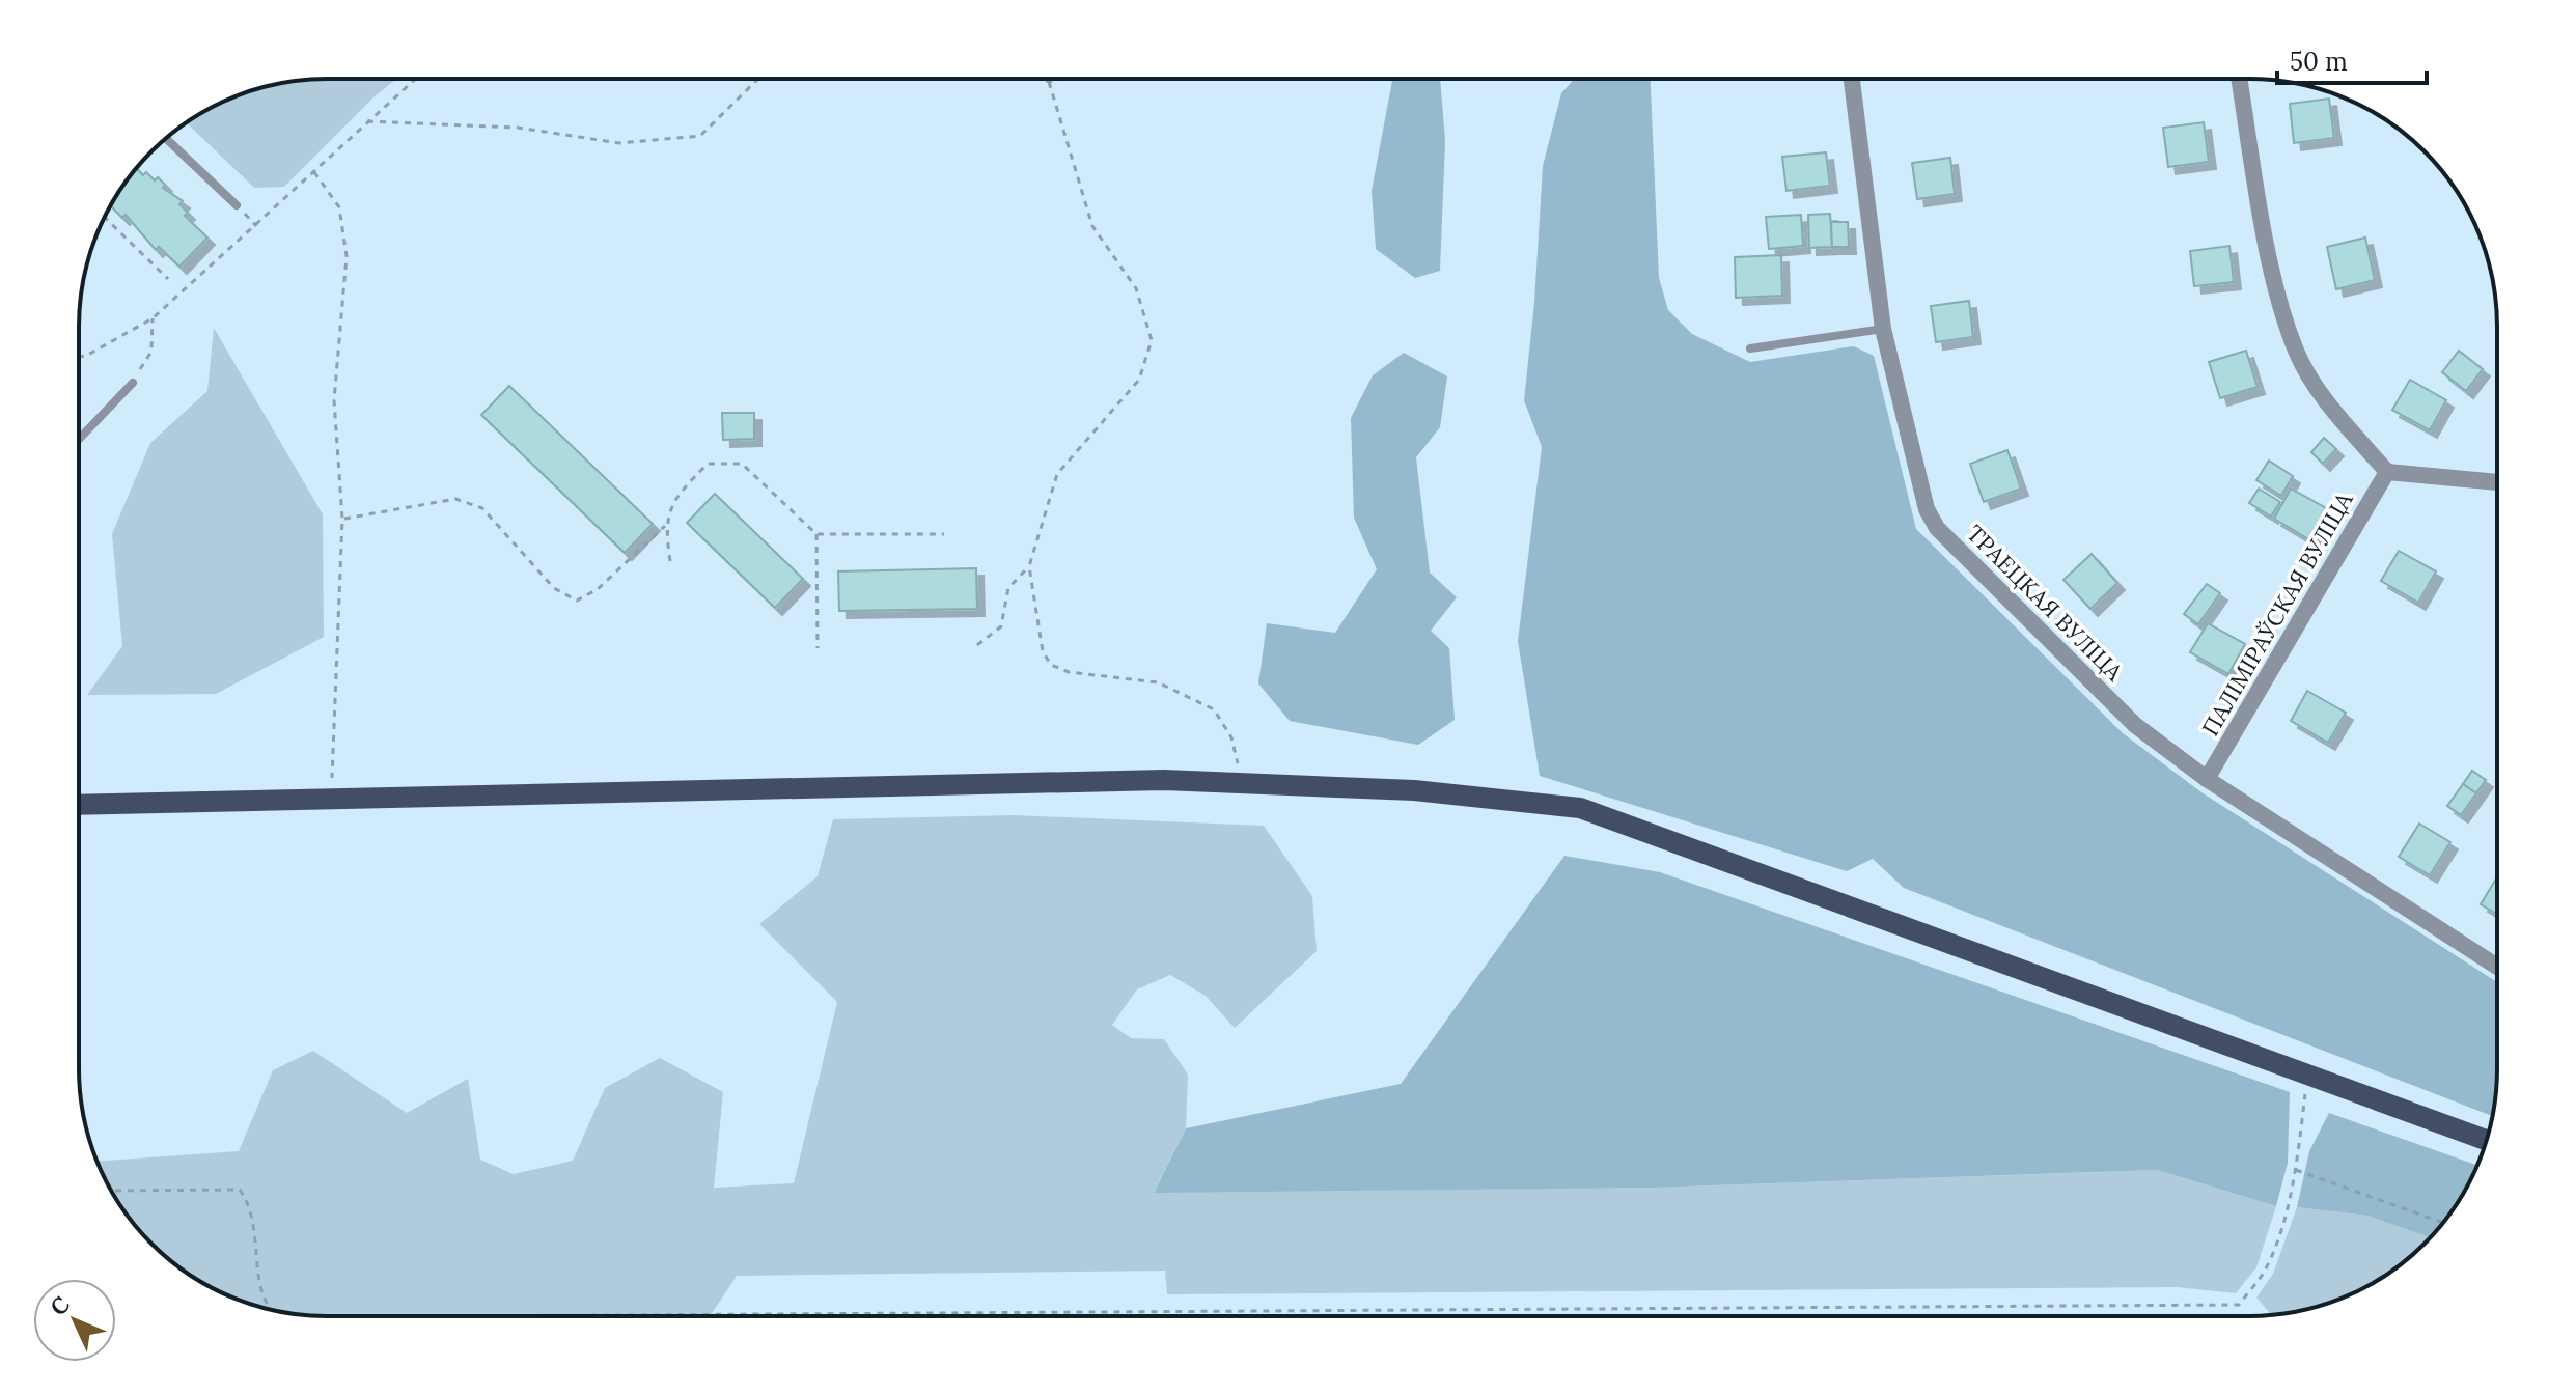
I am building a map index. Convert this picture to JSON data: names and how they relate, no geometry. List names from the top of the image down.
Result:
{
  "streets": {
    "street": ["ТРАЕЦКАЯ ВУЛІЦА", "ПАЛІМІРАЎСКАЯ ВУЛІЦА"]
  },
  "crossings": [
    ["ТРАЕЦКАЯ ВУЛІЦА", "ПАЛІМІРАЎСКАЯ ВУЛІЦА"]
  ],
  "scale_bar": "50 m",
  "north": "top left"
}
